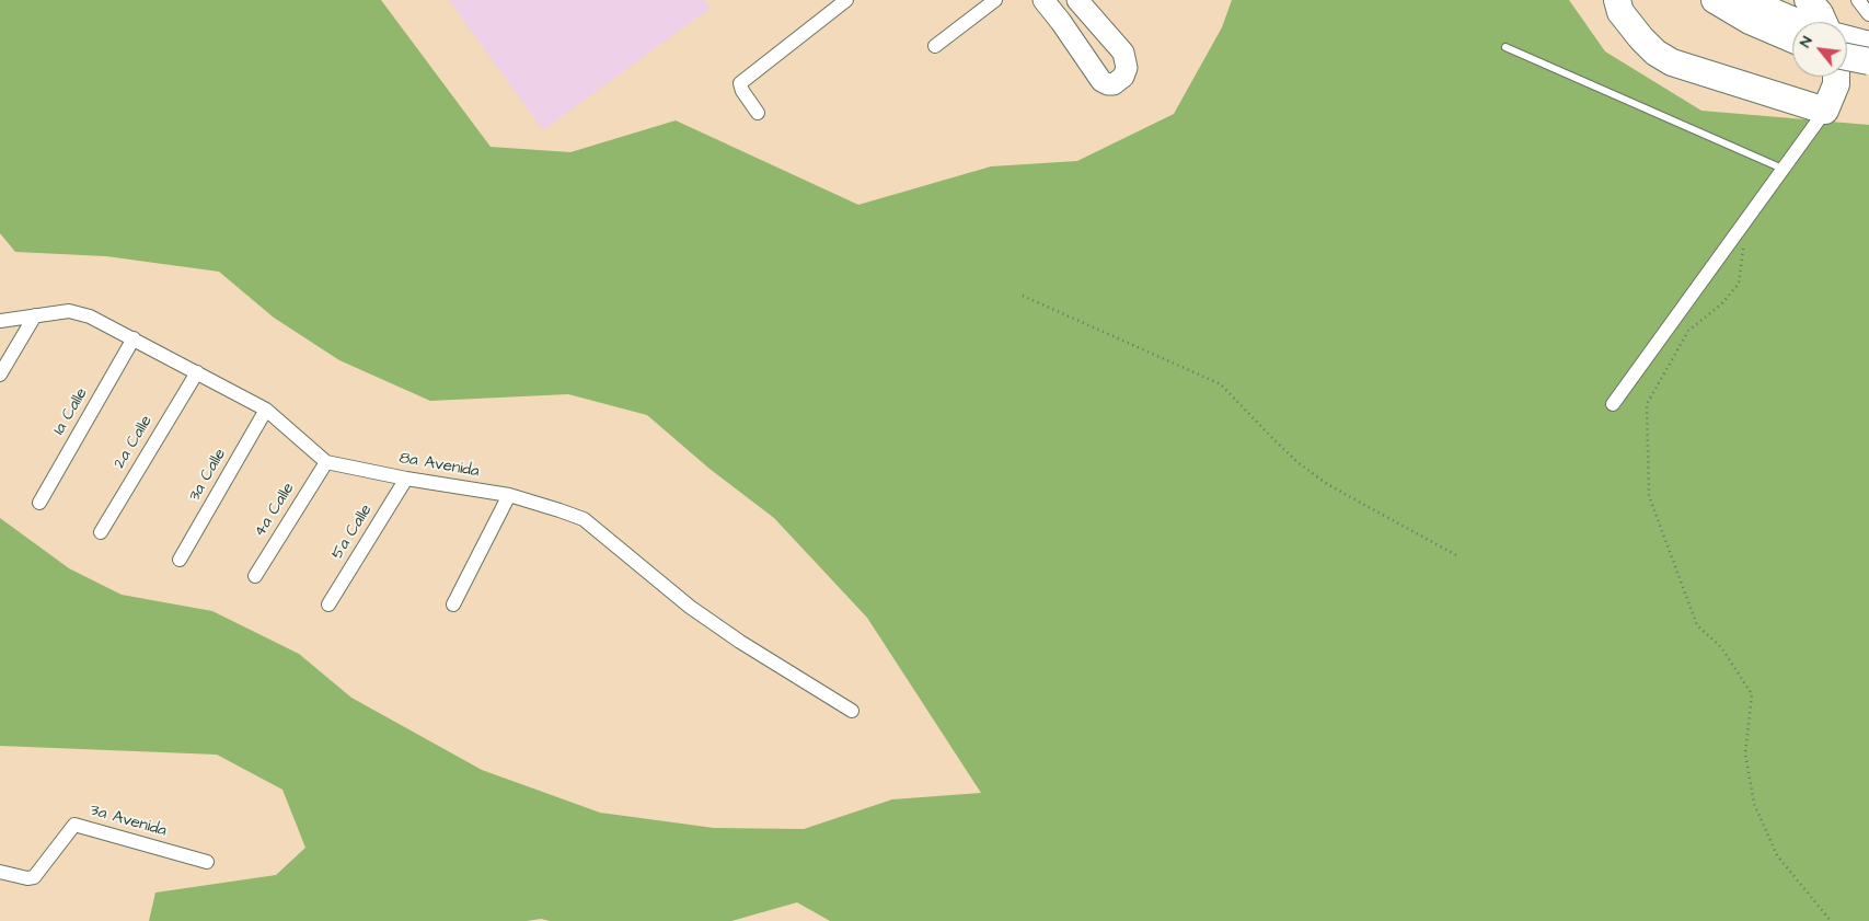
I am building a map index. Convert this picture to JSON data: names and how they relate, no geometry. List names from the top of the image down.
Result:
{
  "streets": {
    "street": [
      "1a Calle",
      "2a Calle",
      "8a Avenida",
      "3a Calle",
      "4a Calle",
      "5a Calle",
      "3a Avenida"
    ]
  },
  "crossings": [
    ["1a Calle", "8a Avenida"],
    ["2a Calle", "8a Avenida"],
    ["8a Avenida", "3a Calle"],
    ["8a Avenida", "4a Calle"],
    ["8a Avenida", "5a Calle"]
  ],
  "north": "top left"
}
